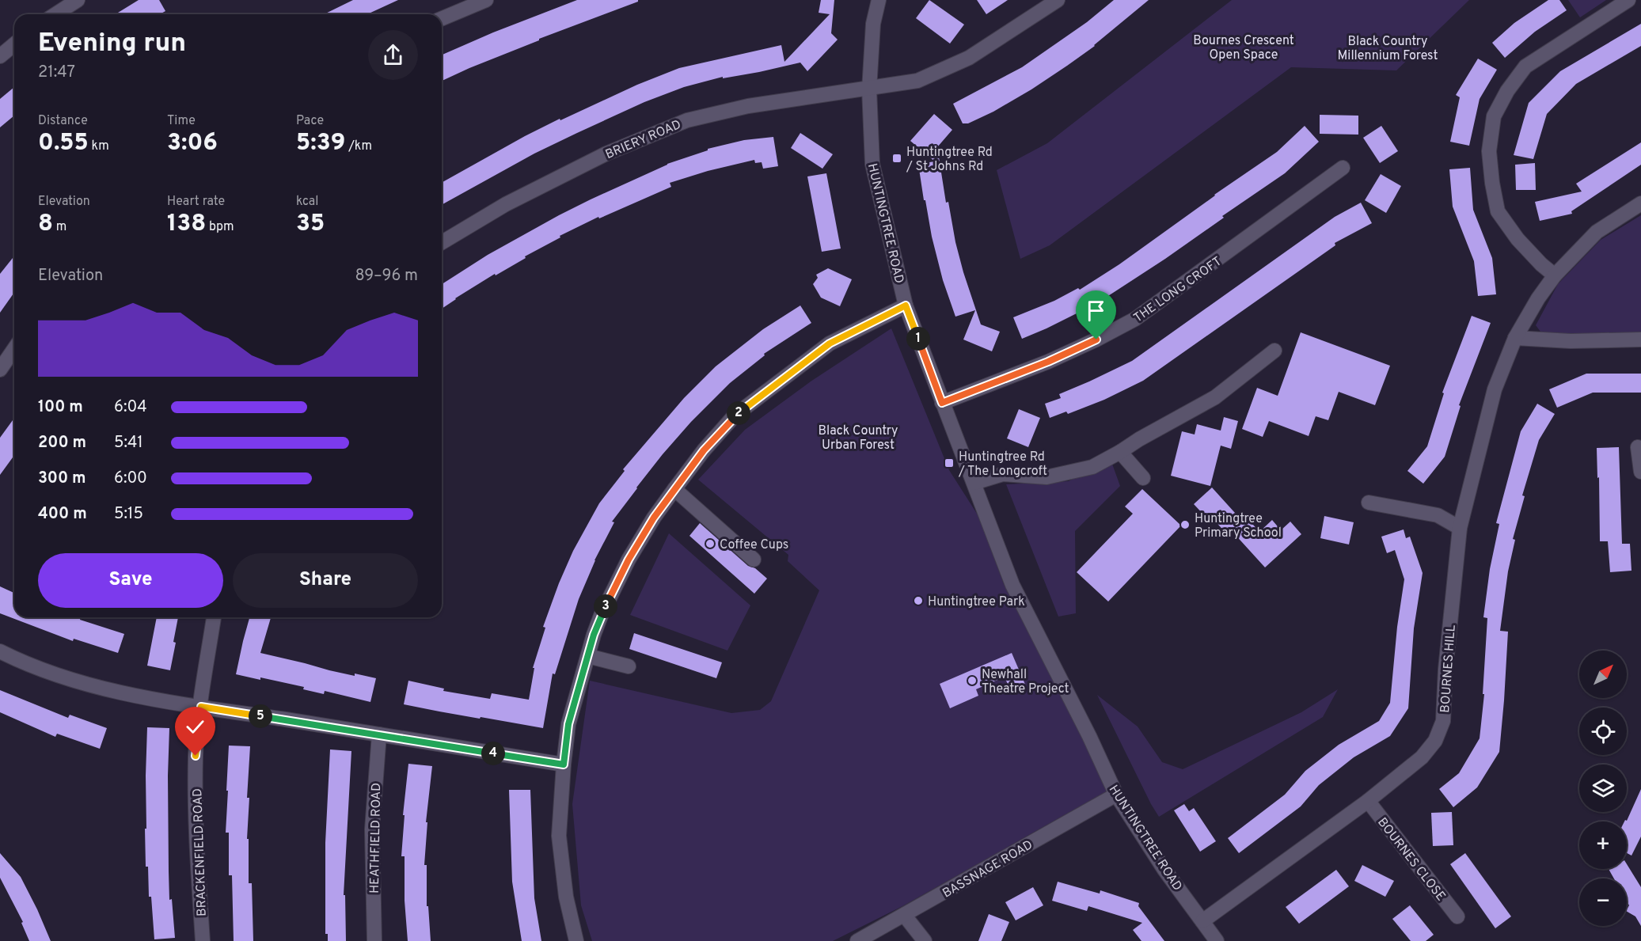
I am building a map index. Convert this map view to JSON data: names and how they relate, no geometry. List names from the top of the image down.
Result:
{
  "streets": {
    "street": [
      "BRIERY ROAD",
      "HUNTINGTREE ROAD",
      "THE LONG CROFT",
      "BOURNES HILL",
      "HEATHFIELD ROAD",
      "BRACKENFIELD ROAD",
      "BOURNES CLOSE",
      "BASSNAGE ROAD"
    ]
  },
  "crossings": [
    ["BRIERY ROAD", "HUNTINGTREE ROAD"],
    ["HUNTINGTREE ROAD", "THE LONG CROFT"],
    ["HUNTINGTREE ROAD", "BOURNES HILL"],
    ["HUNTINGTREE ROAD", "BASSNAGE ROAD"],
    ["BOURNES HILL", "BOURNES CLOSE"]
  ],
  "parks": ["Bournes Crescent Open Space", "Black Country Millennium Forest", "Black Country Urban Forest"],
  "places": {
    "transit": ["Huntingtree Rd / St Johns Rd", "Huntingtree Rd / The Longcroft"],
    "other": [
      "Huntingtree Primary School",
      "Coffee Cups",
      "Huntingtree Park",
      "Newhall Theatre Project"
    ]
  },
  "north": "top right",
  "page": {
    "heading": ["Evening run", "21:47"],
    "stats": [
      ["Distance", "0.55 km"],
      ["Time", "3:06"],
      ["Pace", "5:39 /km"],
      ["Elevation", "8 m"],
      ["Heart rate", "138 bpm"],
      ["kcal", "35"]
    ],
    "chart": ["Elevation", "89–96 m"],
    "pins": [
      "1",
      "2",
      "3",
      "5",
      "4"
    ],
    "list": [
      {
        "name": "100 m",
        "note": "6:04"
      },
      {
        "name": "200 m",
        "note": "5:41"
      },
      {
        "name": "300 m",
        "note": "6:00"
      },
      {
        "name": "400 m",
        "note": "5:15"
      }
    ],
    "buttons": ["Save", "Share"],
    "map_buttons": ["+", "−"]
  }
}
